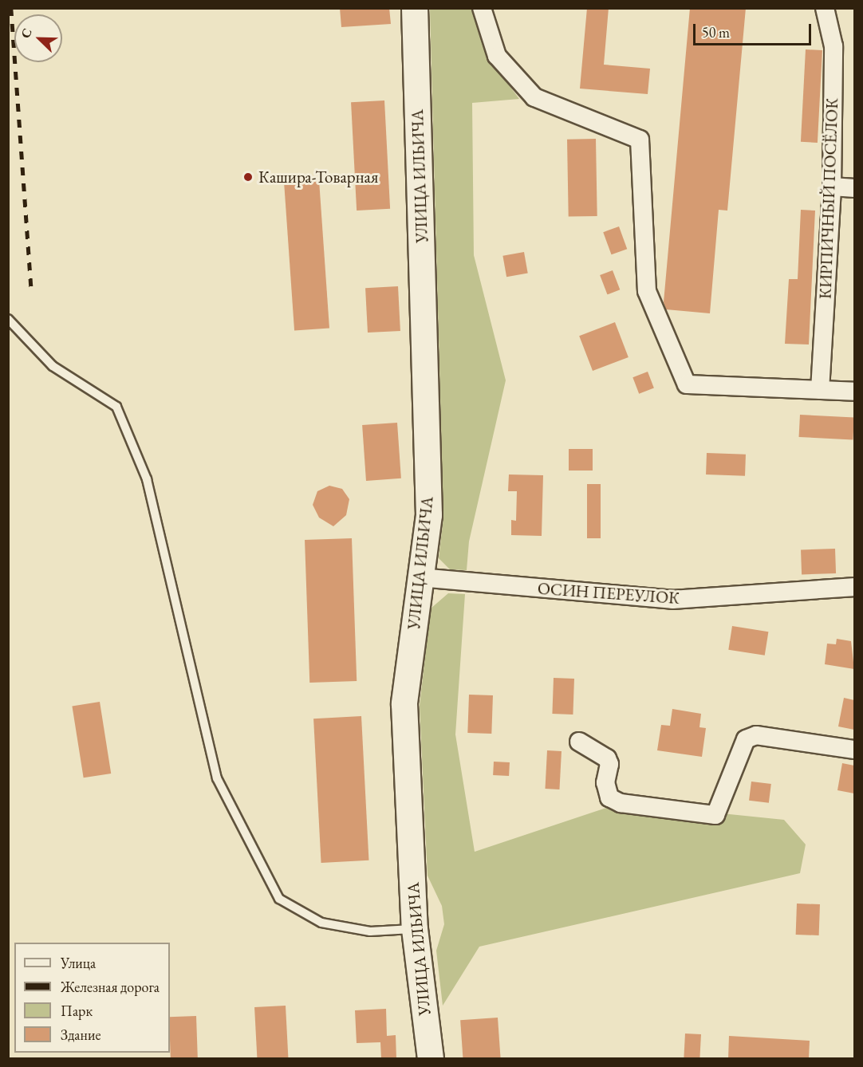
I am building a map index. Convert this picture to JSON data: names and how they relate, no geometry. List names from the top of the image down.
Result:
{
  "streets": {
    "street": ["УЛИЦА ИЛЬИЧА", "КИРПИЧНЫЙ ПОСЁЛОК", "ОСИН ПЕРЕУЛОК"]
  },
  "crossings": [
    ["УЛИЦА ИЛЬИЧА", "ОСИН ПЕРЕУЛОК"]
  ],
  "places": ["Кашира-Товарная"],
  "legend": [
    "Улица",
    "Железная дорога",
    "Парк",
    "Здание"
  ],
  "scale_bar": "50 m",
  "north": "top left"
}
